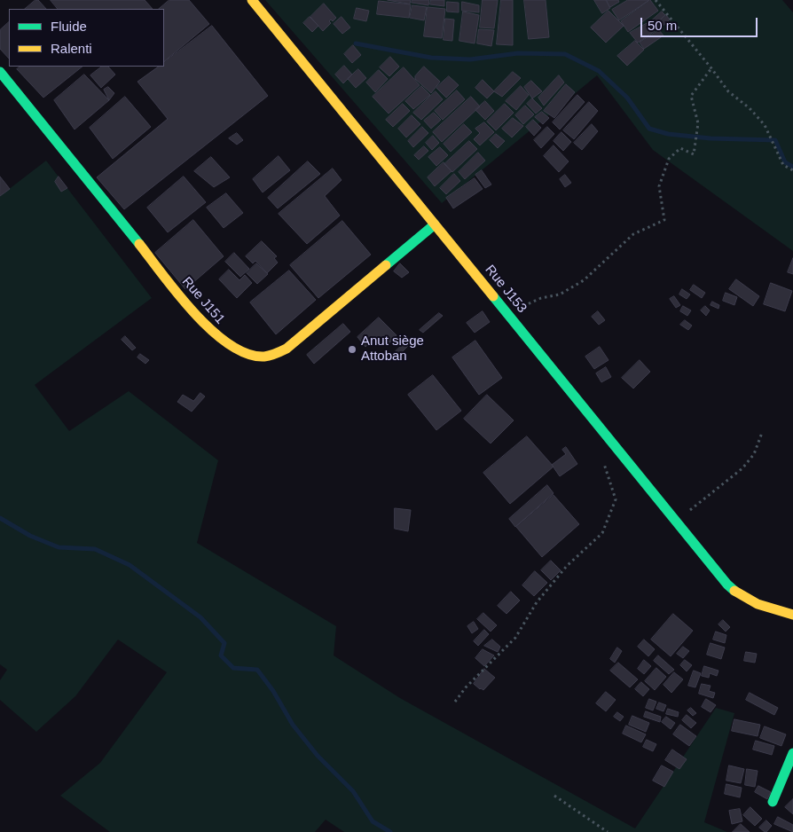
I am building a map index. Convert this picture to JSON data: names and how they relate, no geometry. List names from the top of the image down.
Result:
{
  "streets": {
    "street": ["Rue J153", "Rue J151"]
  },
  "crossings": [
    ["Rue J153", "Rue J151"]
  ],
  "places": ["Anut siège Attoban"],
  "legend": ["Fluide", "Ralenti"],
  "scale_bar": "50 m"
}
